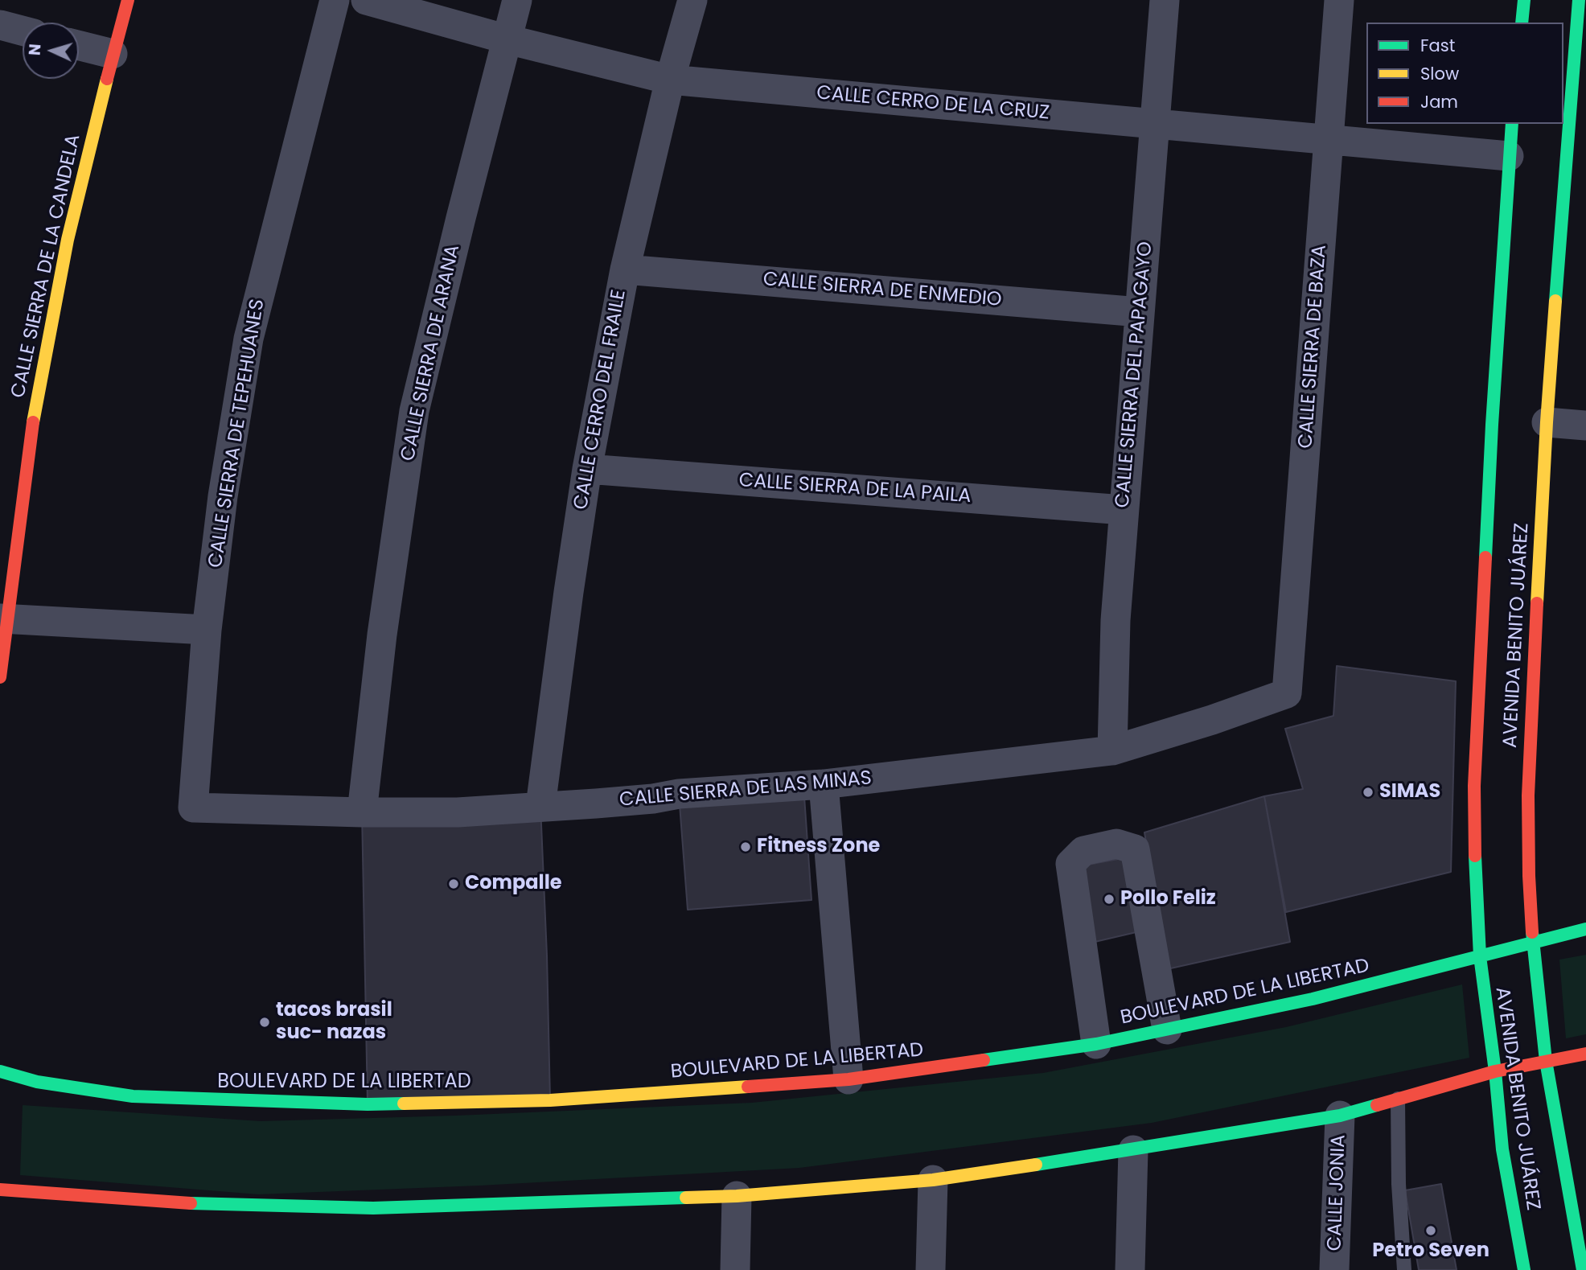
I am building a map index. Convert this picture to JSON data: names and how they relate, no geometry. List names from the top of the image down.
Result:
{
  "streets": {
    "main road": ["CALLE SIERRA DE LA CANDELA", "AVENIDA BENITO JUÁREZ", "BOULEVARD DE LA LIBERTAD"],
    "street": [
      "CALLE CERRO DE LA CRUZ",
      "CALLE SIERRA DE ENMEDIO",
      "CALLE SIERRA DE BAZA",
      "CALLE SIERRA DE ARANA",
      "CALLE SIERRA DEL PAPAGAYO",
      "CALLE CERRO DEL FRAILE",
      "CALLE SIERRA DE TEPEHUANES",
      "CALLE SIERRA DE LA PAILA",
      "CALLE SIERRA DE LAS MINAS",
      "CALLE JONIA"
    ]
  },
  "crossings": [
    ["CALLE CERRO DE LA CRUZ", "CALLE SIERRA DE BAZA"],
    ["CALLE CERRO DE LA CRUZ", "CALLE SIERRA DE ARANA"],
    ["CALLE CERRO DE LA CRUZ", "CALLE SIERRA DEL PAPAGAYO"],
    ["CALLE CERRO DE LA CRUZ", "CALLE CERRO DEL FRAILE"],
    ["CALLE CERRO DE LA CRUZ", "AVENIDA BENITO JUÁREZ"],
    ["CALLE SIERRA DE ENMEDIO", "CALLE SIERRA DEL PAPAGAYO"],
    ["CALLE SIERRA DE ENMEDIO", "CALLE CERRO DEL FRAILE"],
    ["CALLE SIERRA DE BAZA", "CALLE SIERRA DE LAS MINAS"],
    ["CALLE SIERRA DE ARANA", "CALLE SIERRA DE LAS MINAS"],
    ["CALLE SIERRA DEL PAPAGAYO", "CALLE SIERRA DE LA PAILA"],
    ["CALLE SIERRA DEL PAPAGAYO", "CALLE SIERRA DE LAS MINAS"],
    ["CALLE CERRO DEL FRAILE", "CALLE SIERRA DE LA PAILA"],
    ["CALLE CERRO DEL FRAILE", "CALLE SIERRA DE LAS MINAS"],
    ["CALLE SIERRA DE TEPEHUANES", "CALLE SIERRA DE LAS MINAS"],
    ["AVENIDA BENITO JUÁREZ", "BOULEVARD DE LA LIBERTAD"]
  ],
  "places": [
    "SIMAS",
    "Fitness Zone",
    "Compalle",
    "Pollo Feliz",
    "tacos brasil suc- nazas",
    "Petro Seven"
  ],
  "legend": ["Fast", "Slow", "Jam"],
  "north": "left"
}
